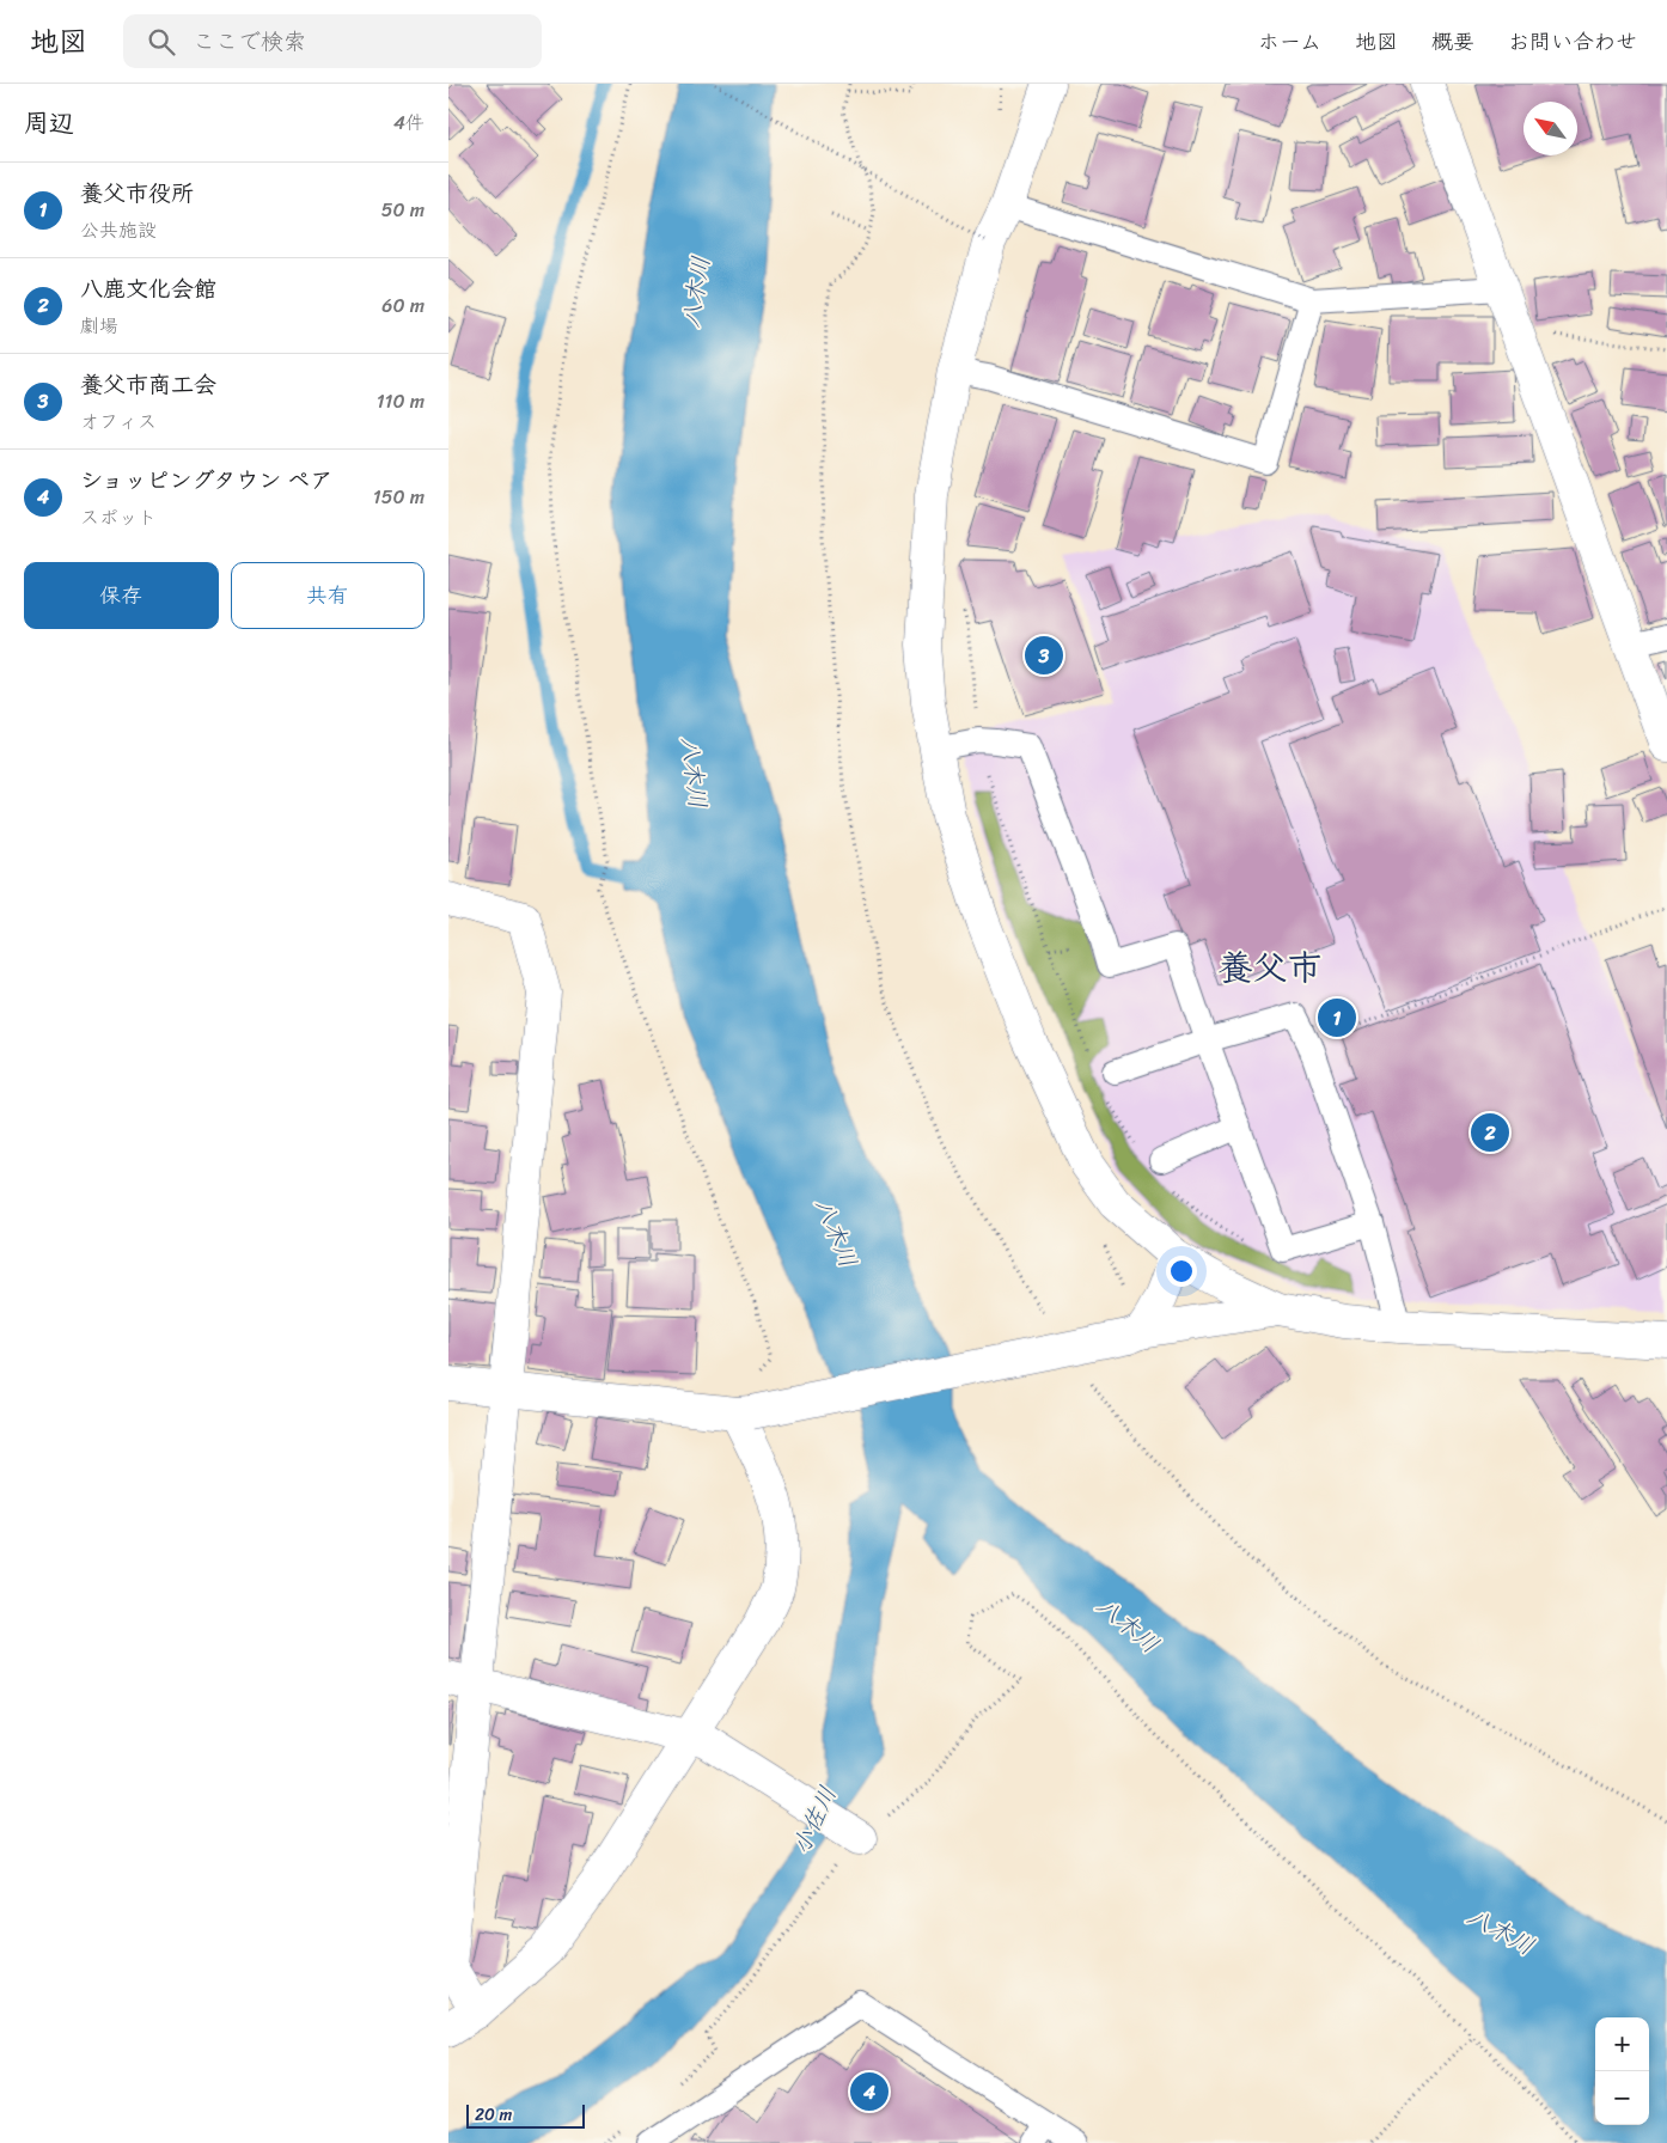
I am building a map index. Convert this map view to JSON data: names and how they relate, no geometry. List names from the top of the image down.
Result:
{
  "districts": ["養父市"],
  "water": ["八木川", "小佐川"],
  "scale_bar": "20 m",
  "north": "top left",
  "page": {
    "header": "地図",
    "search": "ここで検索",
    "nav": [
      "ホーム",
      "地図",
      "概要",
      "お問い合わせ"
    ],
    "heading": ["周辺", "4件"],
    "list": [
      {
        "mark": "1",
        "name": "養父市役所",
        "note": "公共施設",
        "value": "50 m"
      },
      {
        "mark": "2",
        "name": "八鹿文化会館",
        "note": "劇場",
        "value": "60 m"
      },
      {
        "mark": "3",
        "name": "養父市商工会",
        "note": "オフィス",
        "value": "110 m"
      },
      {
        "mark": "4",
        "name": "ショッピングタウン ペア",
        "note": "スポット",
        "value": "150 m"
      }
    ],
    "buttons": ["保存", "共有"],
    "pins": [
      "3",
      "1",
      "2",
      "4"
    ],
    "map_buttons": ["+", "−"],
    "scale": "20 m"
  }
}
